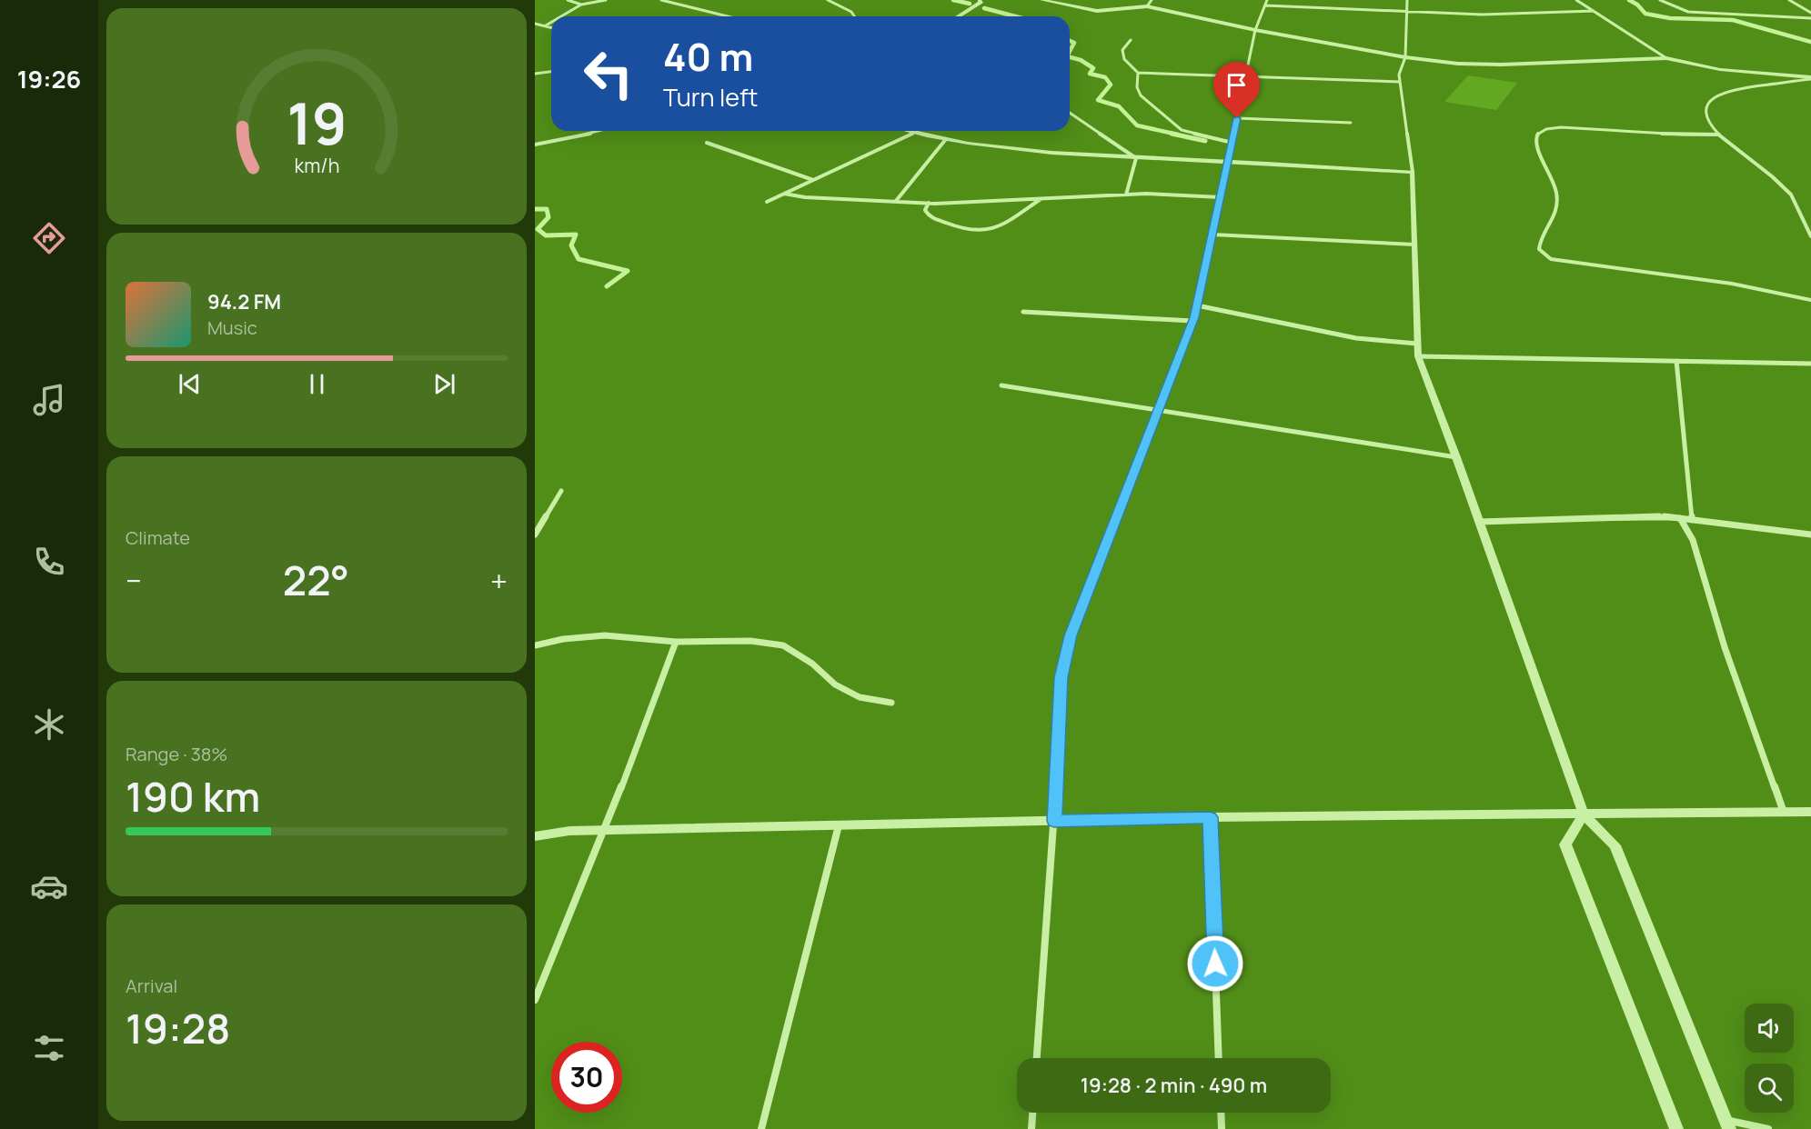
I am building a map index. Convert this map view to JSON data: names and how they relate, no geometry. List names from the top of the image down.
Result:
{
  "page": {
    "tabs": "19:26",
    "turn": ["40 m", "Turn left"],
    "song": ["94.2 FM", "Music"],
    "tile": [
      "Climate",
      ["Range · 38%", "190 km"],
      ["Arrival", "19:28"]
    ],
    "heat": ["−", "22°", "+"],
    "limit": "30",
    "trip": "19:28 · 2 min · 490 m",
    "gauge": ["19", "km/h"]
  }
}
